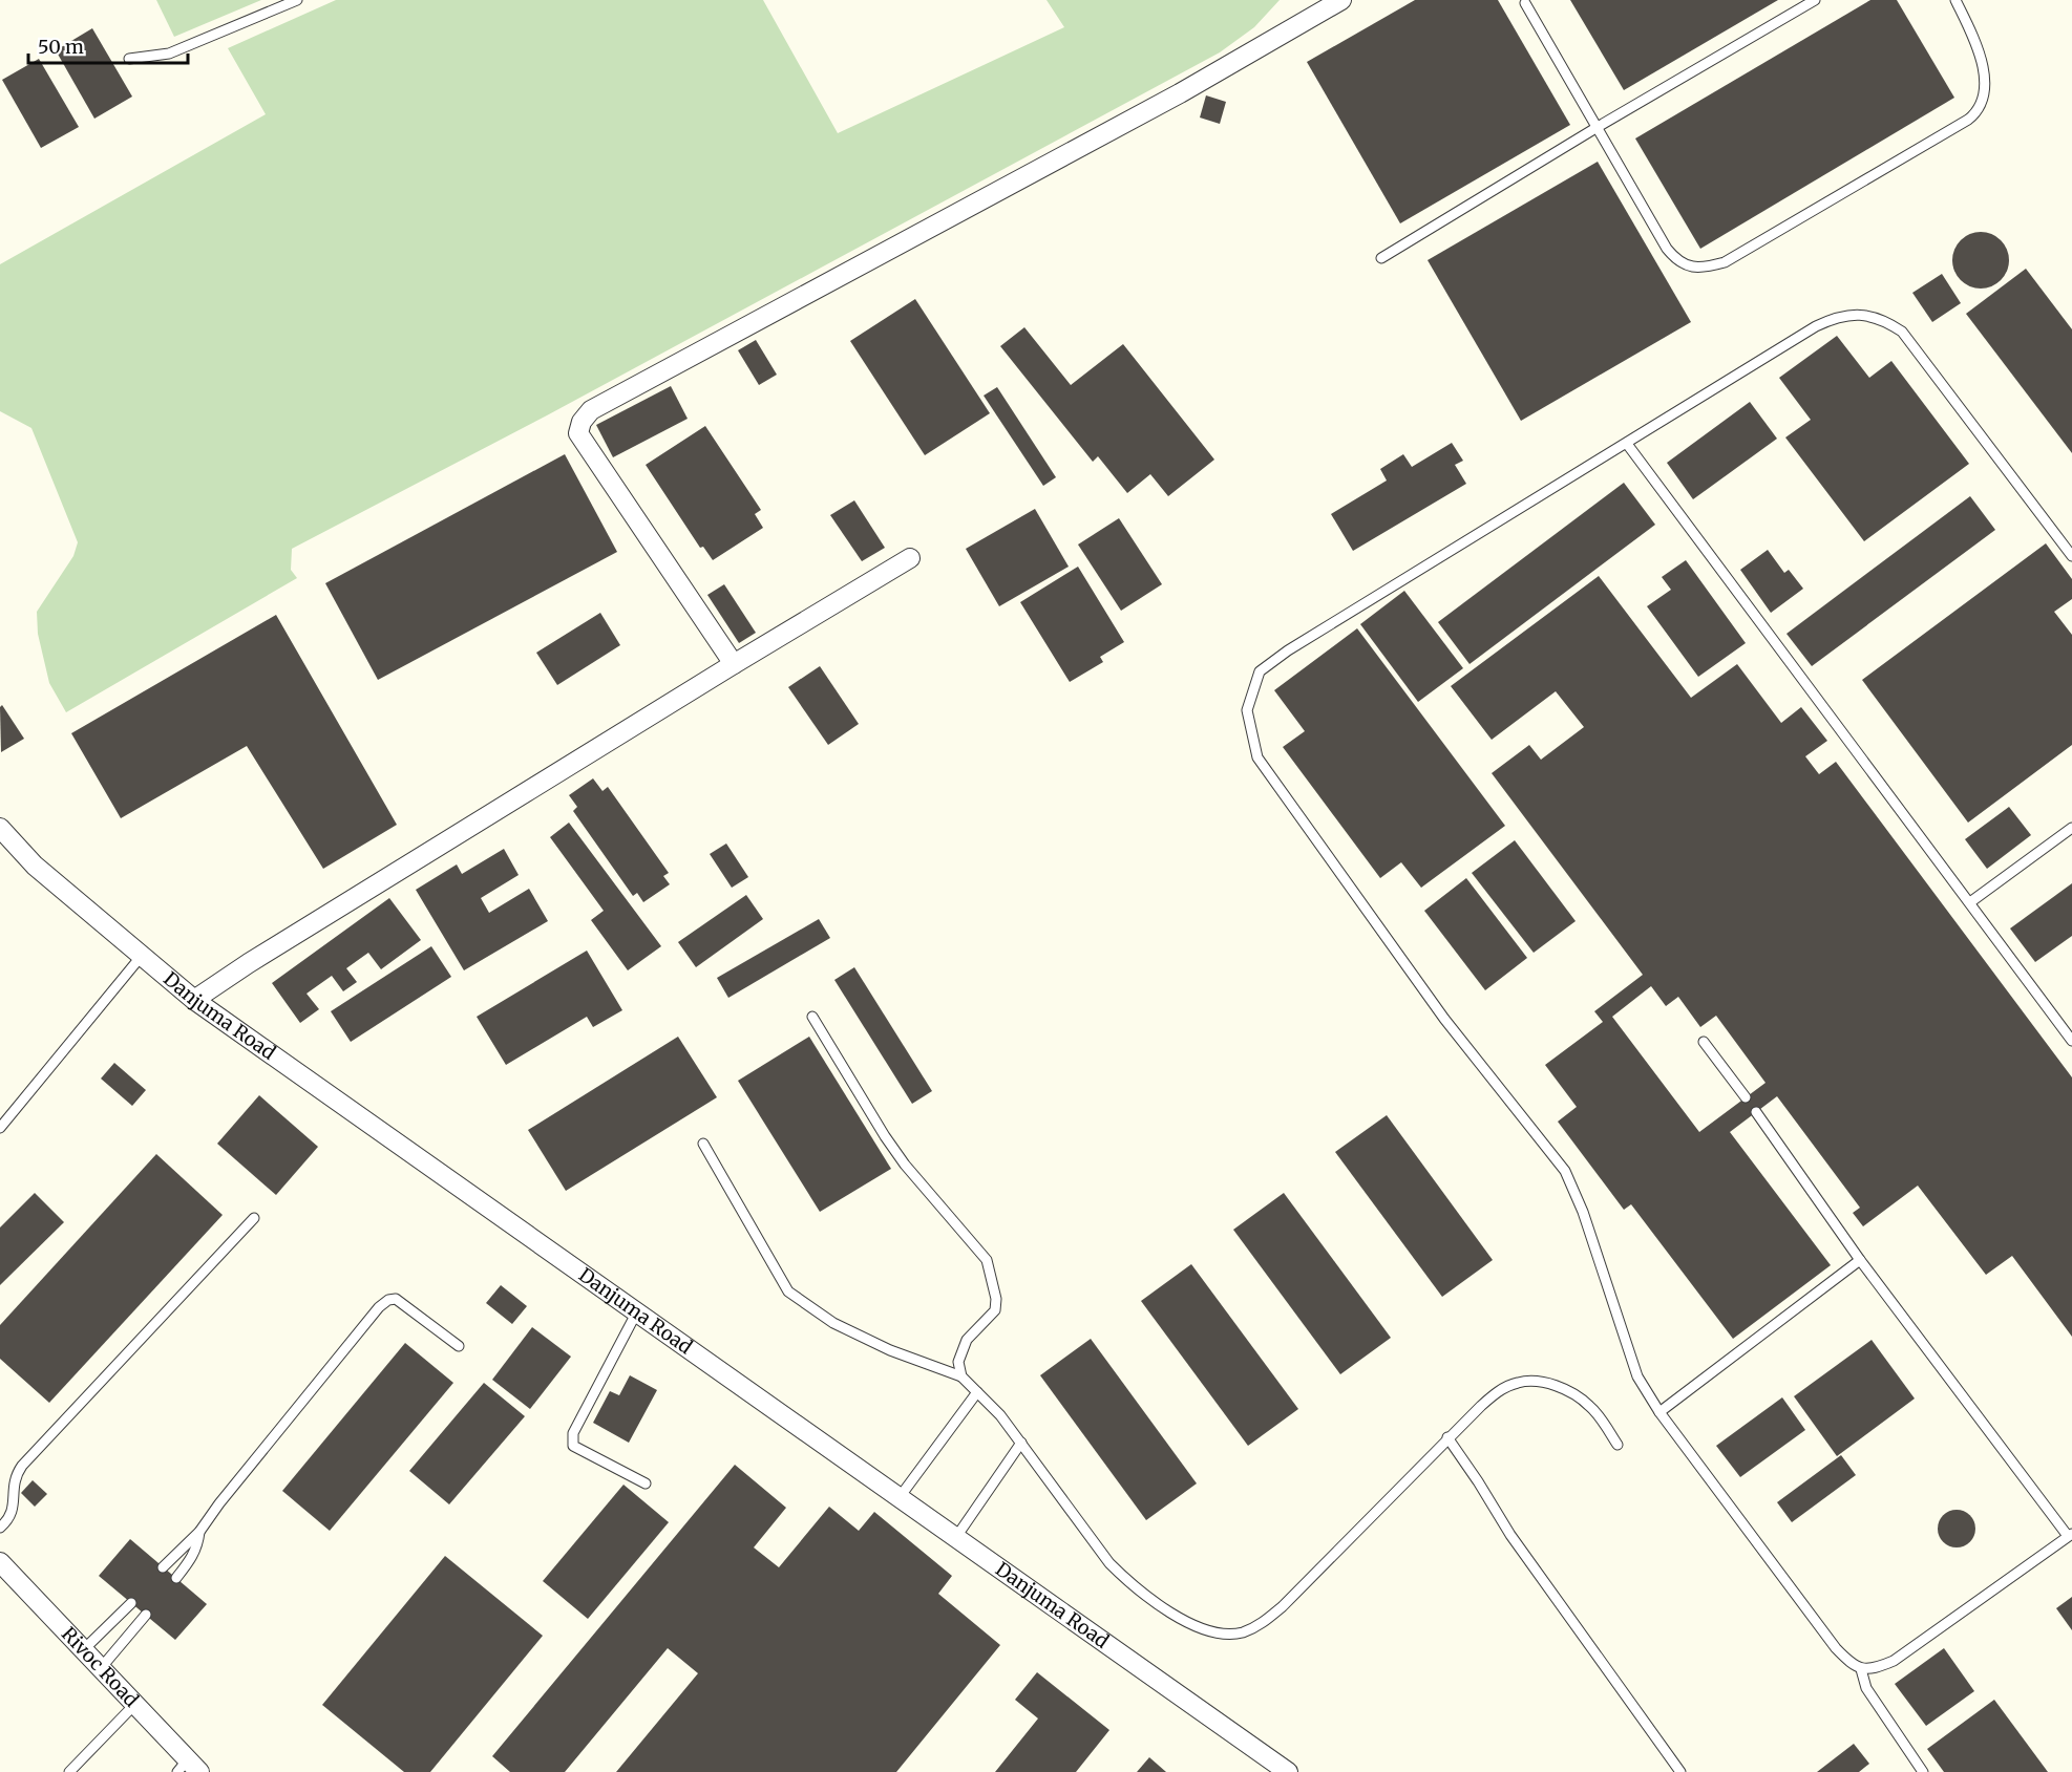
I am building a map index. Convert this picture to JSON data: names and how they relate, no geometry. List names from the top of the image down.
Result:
{
  "streets": {
    "street": ["Danjuma Road", "Rivoc Road"]
  },
  "scale_bar": "50 m"
}
